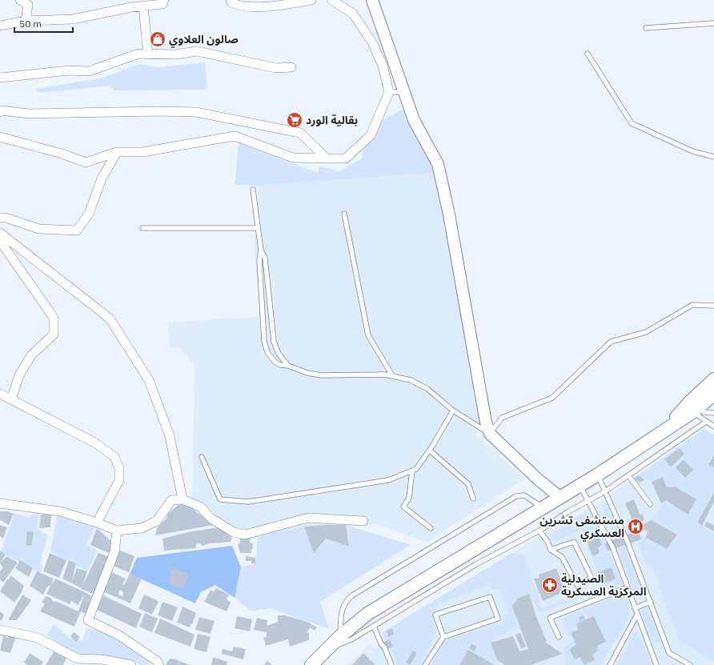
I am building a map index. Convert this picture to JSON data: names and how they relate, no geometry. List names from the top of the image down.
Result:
{
  "places": {
    "shop": ["صالون العلاوي"],
    "supermarket": ["بقالية الورد"],
    "hospital": ["مستشفى تشرين العسكري"],
    "pharmacy": ["الصيدلية المركزية العسكرية"]
  },
  "scale_bar": "50 m"
}
